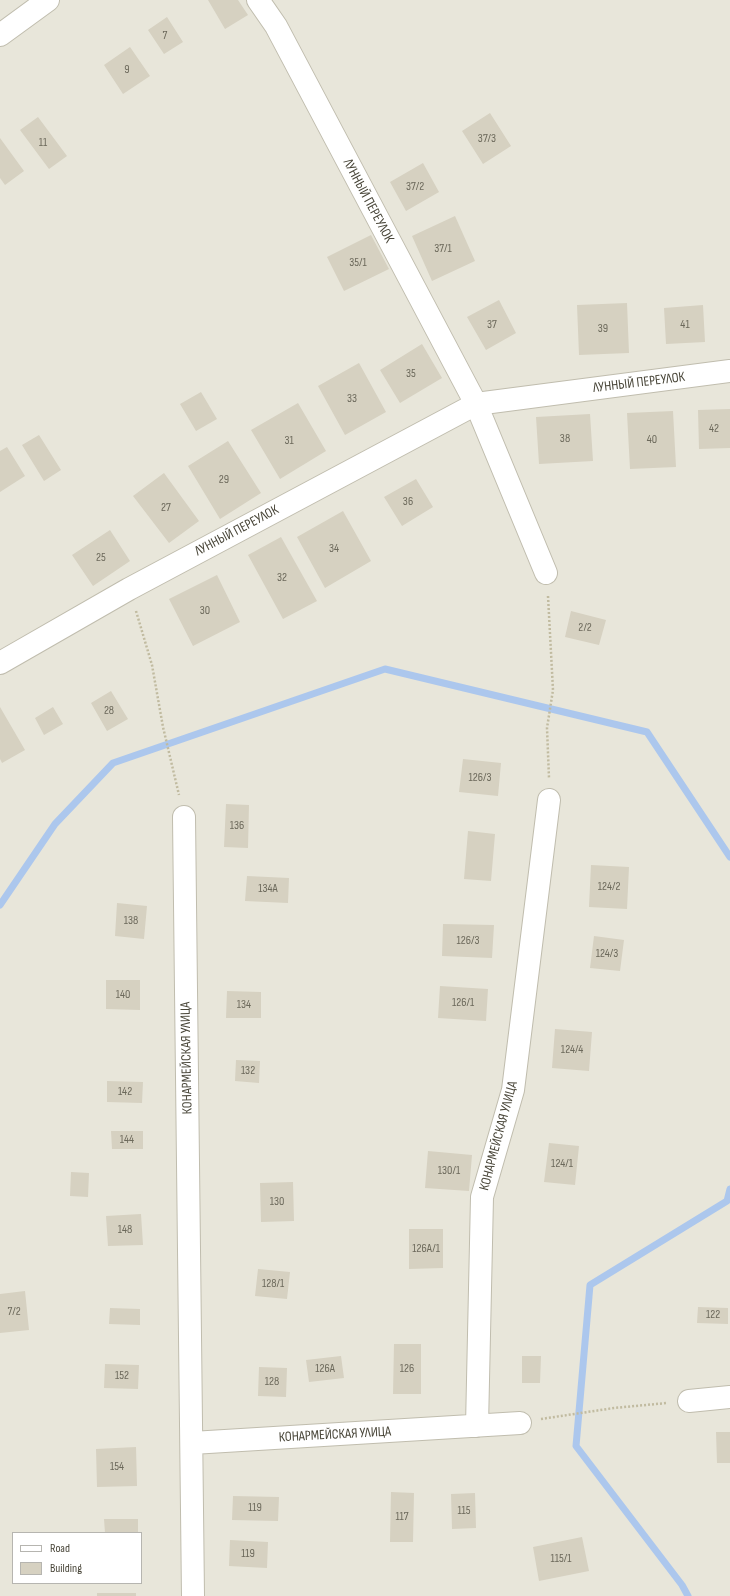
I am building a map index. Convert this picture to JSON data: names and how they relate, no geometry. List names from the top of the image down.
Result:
{
  "streets": {
    "street": ["ЛУННЫЙ ПЕРЕУЛОК", "КОНАРМЕЙСКАЯ УЛИЦА"]
  },
  "house_numbers": [
    "7",
    "9",
    "37/3",
    "11",
    "37/2",
    "37/1",
    "35/1",
    "37",
    "41",
    "39",
    "35",
    "33",
    "42",
    "38",
    "40",
    "31",
    "29",
    "36",
    "27",
    "34",
    "25",
    "32",
    "30",
    "2/2",
    "28",
    "126/3",
    "136",
    "124/2",
    "134А",
    "138",
    "126/3",
    "124/3",
    "140",
    "126/1",
    "134",
    "124/4",
    "132",
    "142",
    "144",
    "124/1",
    "130/1",
    "130",
    "148",
    "126А/1",
    "128/1",
    "7/2",
    "122",
    "126А",
    "126",
    "152",
    "128",
    "154",
    "119",
    "115",
    "117",
    "119",
    "115/1"
  ],
  "legend": ["Road", "Building"]
}
